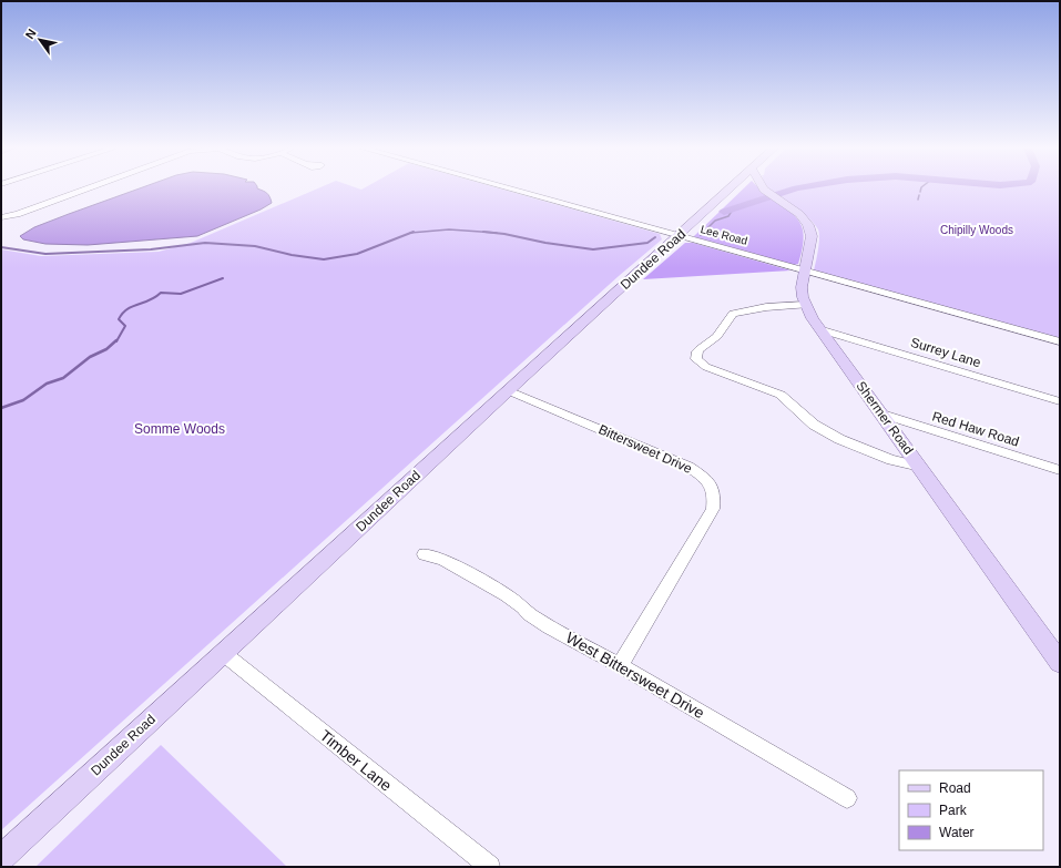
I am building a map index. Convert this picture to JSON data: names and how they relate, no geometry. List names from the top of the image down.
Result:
{
  "streets": {
    "main road": ["Dundee Road", "Shermer Road"],
    "street": [
      "Lee Road",
      "Surrey Lane",
      "Red Haw Road",
      "Bittersweet Drive",
      "West Bittersweet Drive",
      "Timber Lane"
    ]
  },
  "crossings": [
    ["Lee Road", "Dundee Road"],
    ["Lee Road", "Shermer Road"],
    ["Dundee Road", "Bittersweet Drive"],
    ["Dundee Road", "Timber Lane"],
    ["Surrey Lane", "Shermer Road"],
    ["Shermer Road", "Red Haw Road"],
    ["Bittersweet Drive", "West Bittersweet Drive"]
  ],
  "parks": ["Chipilly Woods", "Somme Woods"],
  "legend": ["Road", "Park", "Water"],
  "north": "top left"
}
